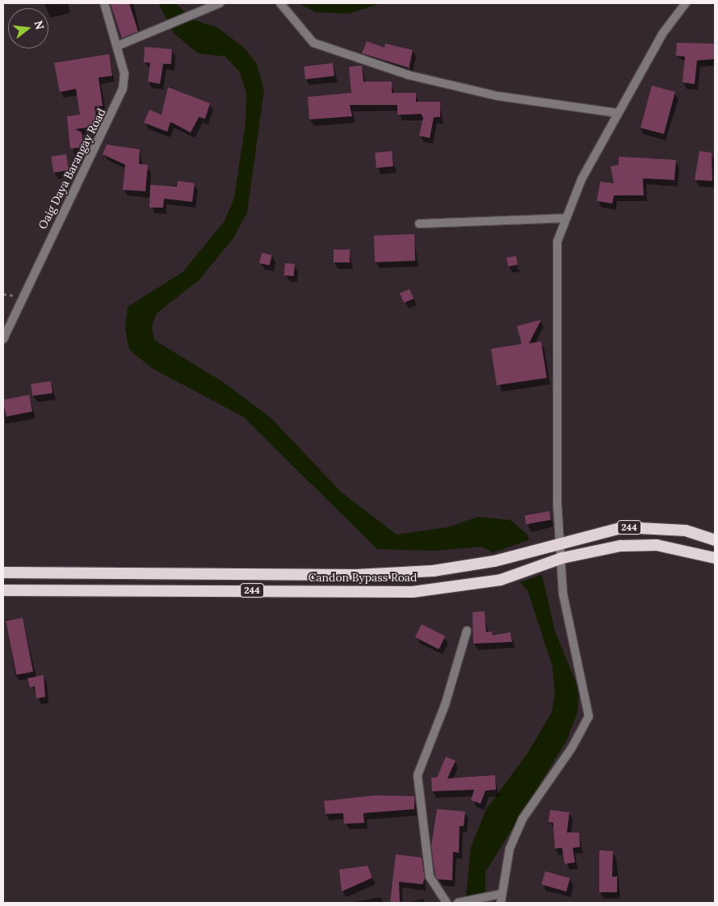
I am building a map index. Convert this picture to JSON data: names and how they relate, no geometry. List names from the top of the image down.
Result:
{
  "streets": {
    "highway": ["244", "Candon Bypass Road"],
    "street": ["Oaig Daya Barangay Road"]
  },
  "north": "right"
}
